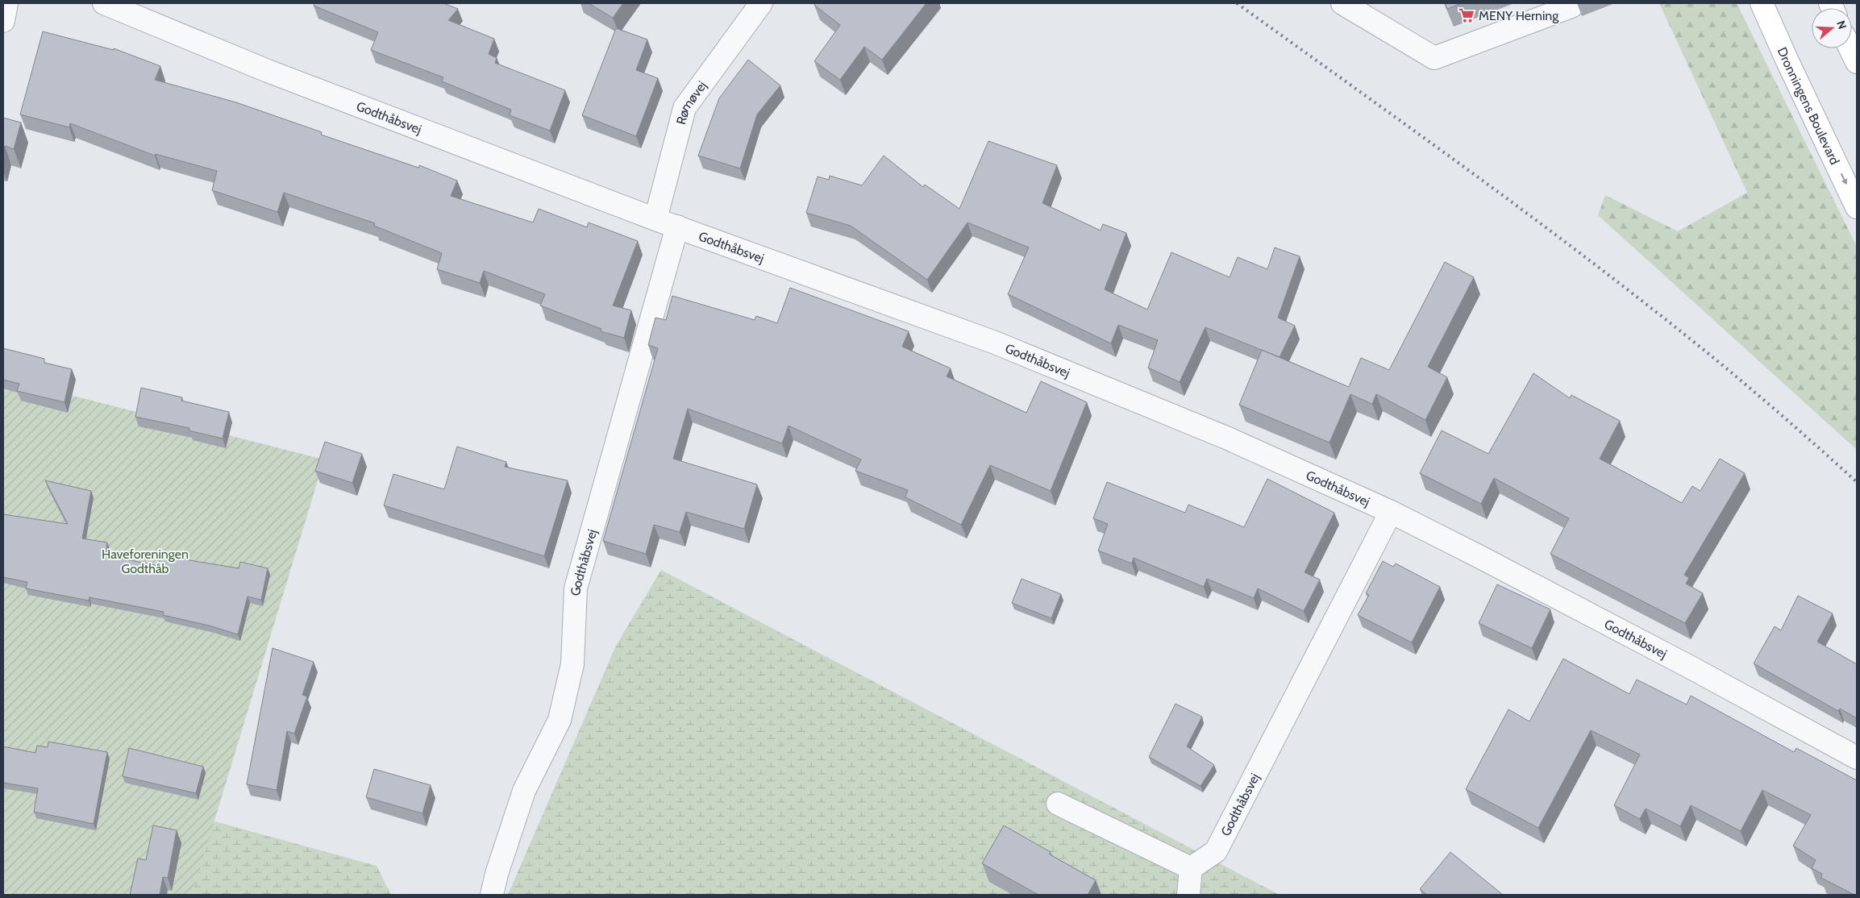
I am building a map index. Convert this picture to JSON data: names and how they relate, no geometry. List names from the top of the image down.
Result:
{
  "streets": {
    "main road": ["Dronningens Boulevard"],
    "street": ["Rømøvej", "Godthåbsvej"]
  },
  "crossings": [
    ["Rømøvej", "Godthåbsvej"]
  ],
  "one_way": ["Dronningens Boulevard"],
  "parks": ["Haveforeningen Godthåb"],
  "places": {
    "supermarket": ["MENY Herning"]
  },
  "north": "right"
}
